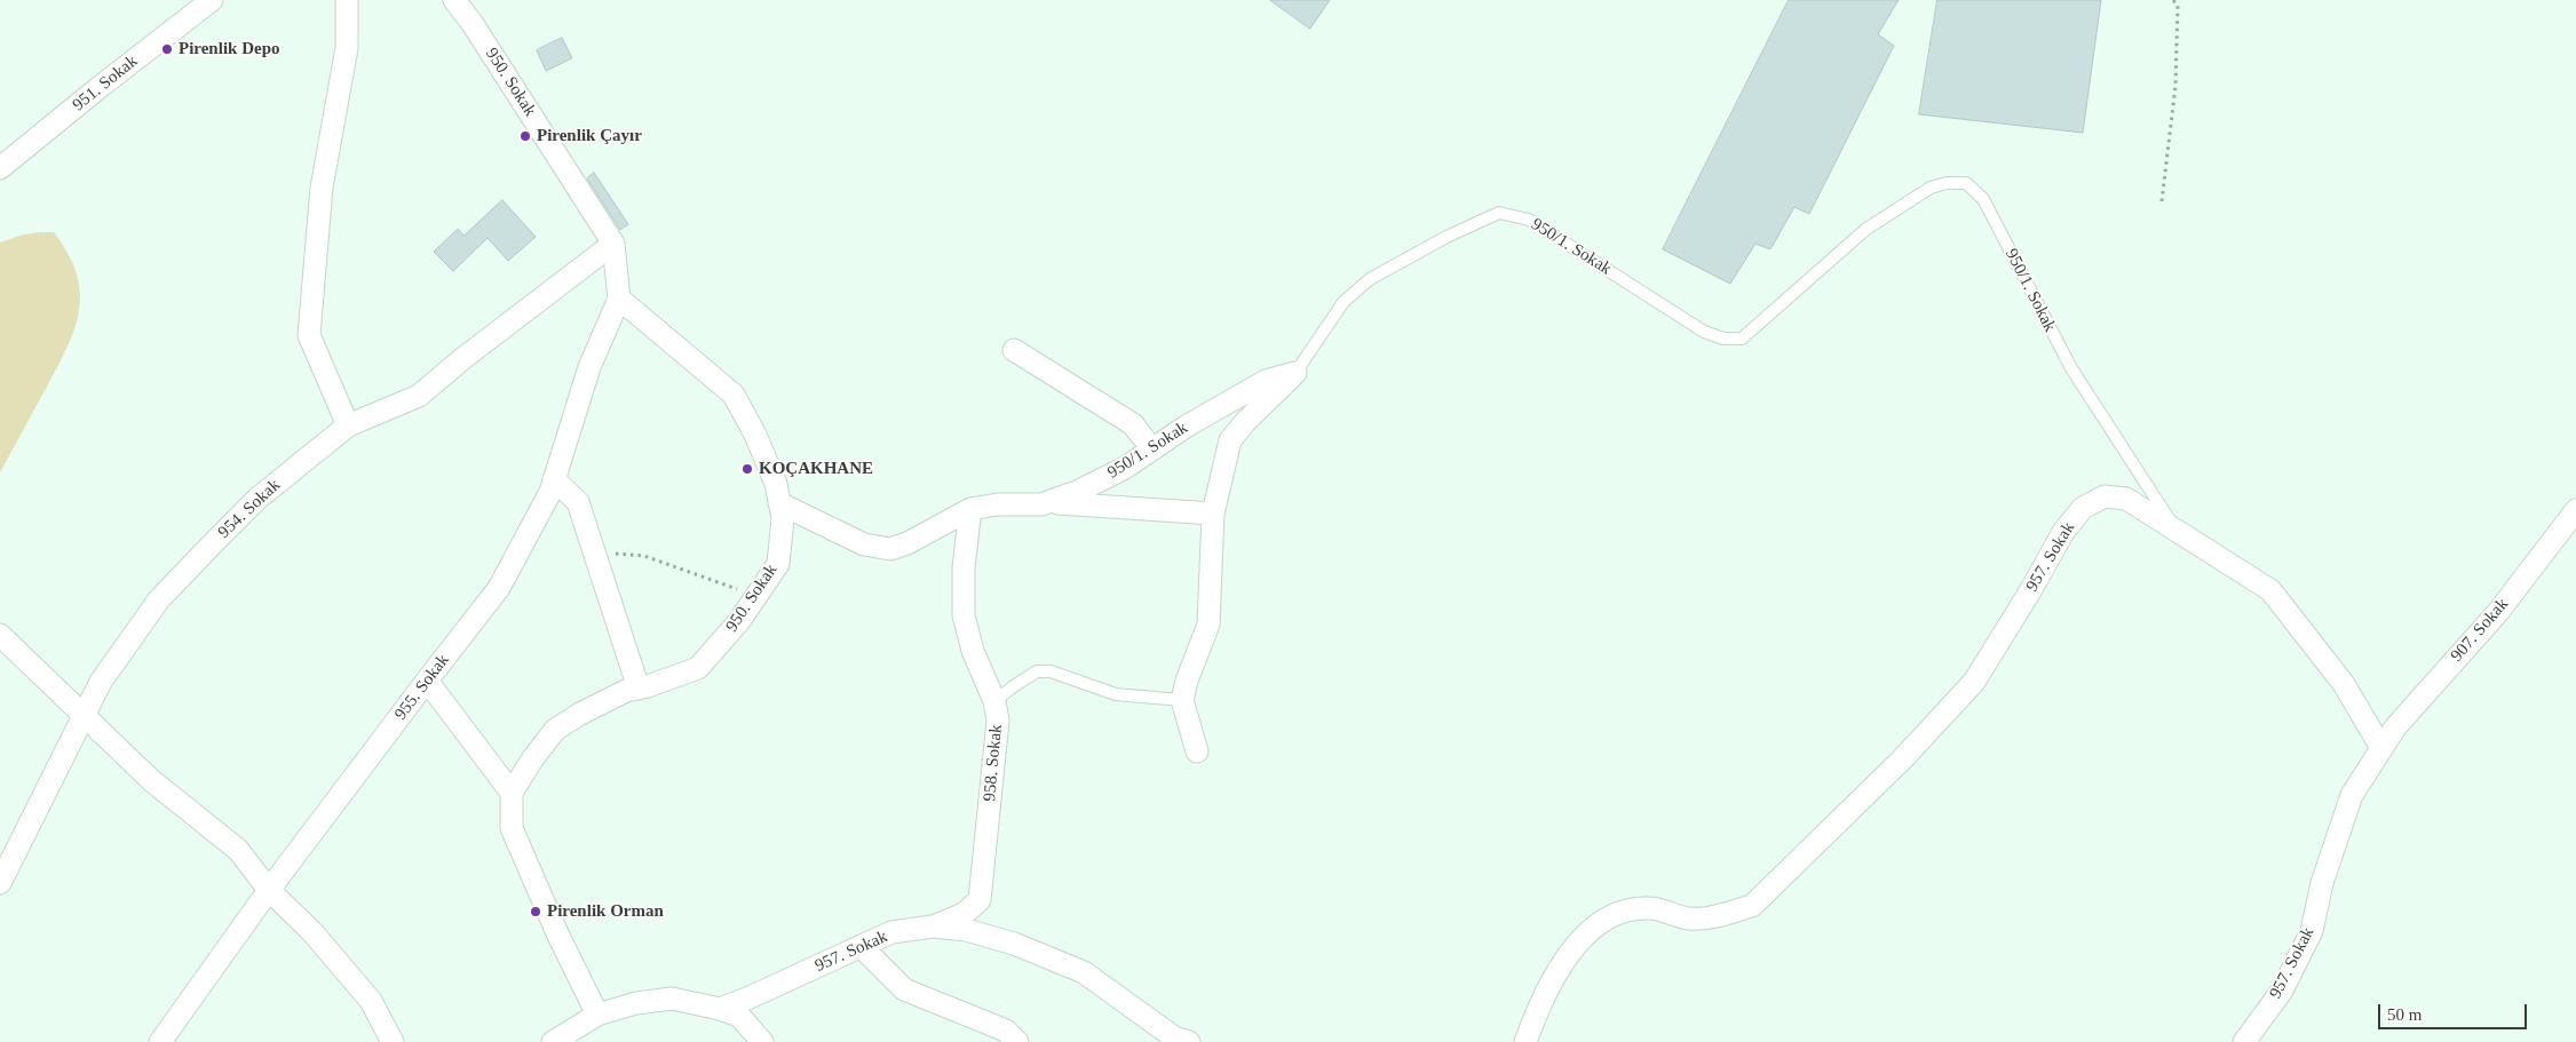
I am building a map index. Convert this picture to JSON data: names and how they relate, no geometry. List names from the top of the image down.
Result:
{
  "streets": {
    "street": [
      "950. Sokak",
      "951. Sokak",
      "950/1. Sokak",
      "954. Sokak",
      "957. Sokak",
      "907. Sokak",
      "955. Sokak",
      "958. Sokak"
    ]
  },
  "crossings": [
    ["950. Sokak", "950/1. Sokak"],
    ["950. Sokak", "954. Sokak"],
    ["950. Sokak", "955. Sokak"],
    ["950/1. Sokak", "957. Sokak"],
    ["950/1. Sokak", "958. Sokak"],
    ["957. Sokak", "907. Sokak"],
    ["957. Sokak", "958. Sokak"]
  ],
  "places": [
    "Pirenlik Depo",
    "Pirenlik Çayır",
    "KOÇAKHANE",
    "Pirenlik Orman"
  ],
  "scale_bar": "50 m"
}
